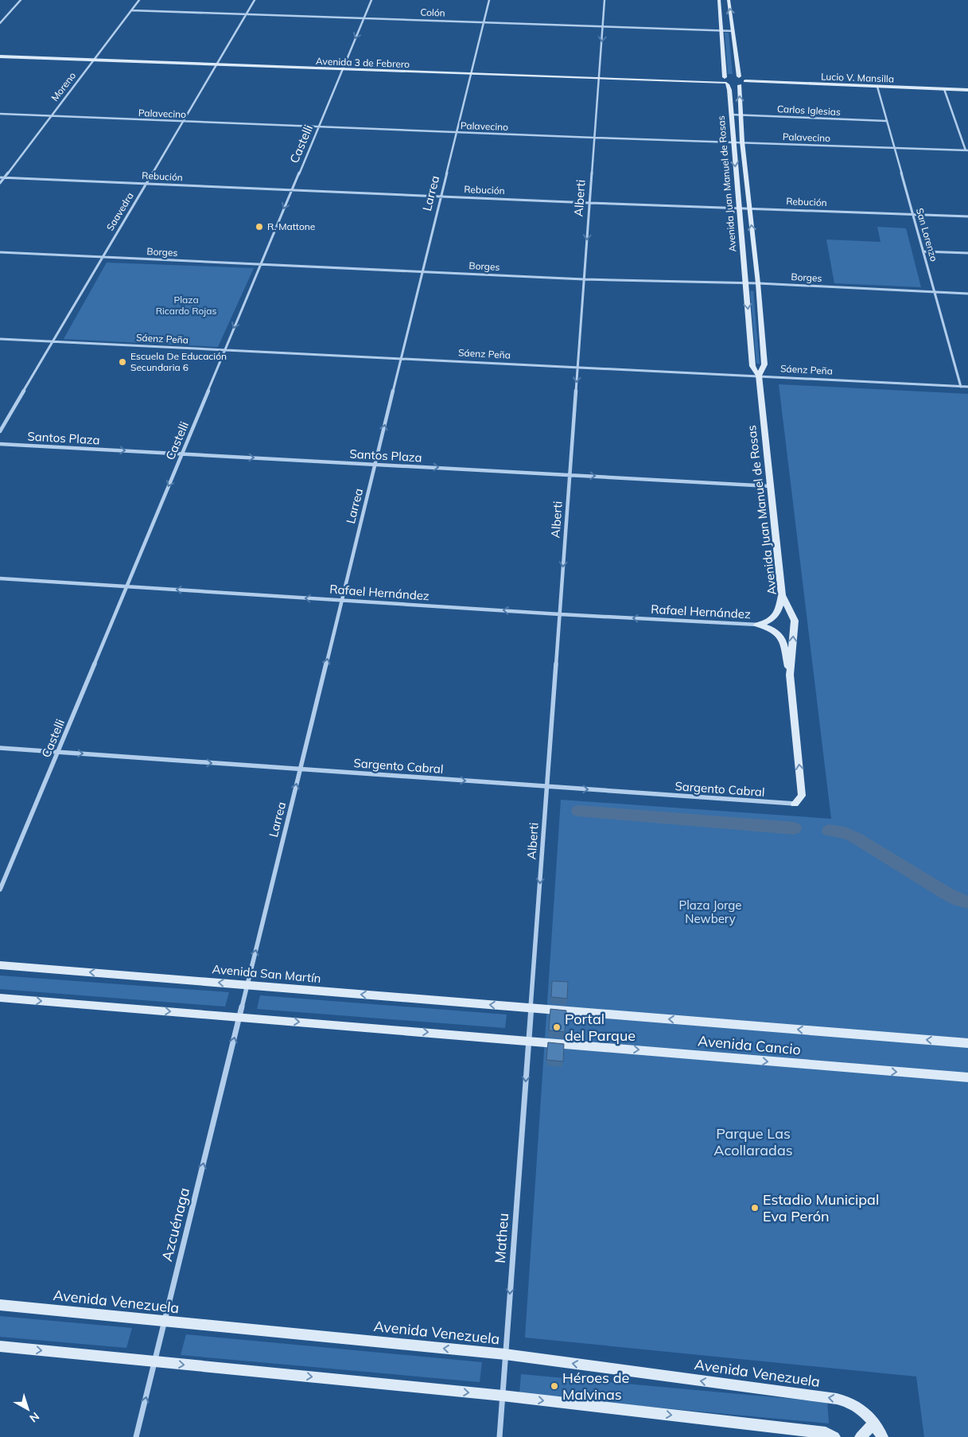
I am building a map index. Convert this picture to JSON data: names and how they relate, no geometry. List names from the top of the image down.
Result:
{
  "streets": {
    "street": [
      "Colón",
      "Avenida 3 de Febrero",
      "Lucio V. Mansilla",
      "Moreno",
      "Carlos Iglesias",
      "Palavecino",
      "Castelli",
      "Rebución",
      "Avenida Juan Manuel de Rosas",
      "Larrea",
      "Alberti",
      "Saavedra",
      "San Lorenzo",
      "Borges",
      "Sáenz Peña",
      "Santos Plaza",
      "Rafael Hernández",
      "Sargento Cabral",
      "Avenida San Martín",
      "Avenida Cancio",
      "Azcuénaga",
      "Matheu",
      "Avenida Venezuela"
    ]
  },
  "crossings": [
    ["Colón", "Moreno"],
    ["Colón", "Castelli"],
    ["Colón", "Avenida Juan Manuel de Rosas"],
    ["Colón", "Larrea"],
    ["Colón", "Alberti"],
    ["Colón", "Saavedra"],
    ["Avenida 3 de Febrero", "Moreno"],
    ["Avenida 3 de Febrero", "Castelli"],
    ["Avenida 3 de Febrero", "Avenida Juan Manuel de Rosas"],
    ["Avenida 3 de Febrero", "Larrea"],
    ["Avenida 3 de Febrero", "Alberti"],
    ["Avenida 3 de Febrero", "Saavedra"],
    ["Lucio V. Mansilla", "San Lorenzo"],
    ["Moreno", "Palavecino"],
    ["Moreno", "Rebución"],
    ["Carlos Iglesias", "Avenida Juan Manuel de Rosas"],
    ["Carlos Iglesias", "San Lorenzo"],
    ["Palavecino", "Castelli"],
    ["Palavecino", "Avenida Juan Manuel de Rosas"],
    ["Palavecino", "Larrea"],
    ["Palavecino", "Alberti"],
    ["Palavecino", "Saavedra"],
    ["Palavecino", "San Lorenzo"],
    ["Castelli", "Rebución"],
    ["Castelli", "Borges"],
    ["Castelli", "Sáenz Peña"],
    ["Castelli", "Santos Plaza"],
    ["Castelli", "Rafael Hernández"],
    ["Castelli", "Sargento Cabral"],
    ["Rebución", "Avenida Juan Manuel de Rosas"],
    ["Rebución", "Larrea"],
    ["Rebución", "Alberti"],
    ["Rebución", "Saavedra"],
    ["Rebución", "San Lorenzo"],
    ["Avenida Juan Manuel de Rosas", "Borges"],
    ["Avenida Juan Manuel de Rosas", "Sáenz Peña"],
    ["Avenida Juan Manuel de Rosas", "Santos Plaza"],
    ["Avenida Juan Manuel de Rosas", "Sargento Cabral"],
    ["Larrea", "Borges"],
    ["Larrea", "Sáenz Peña"],
    ["Larrea", "Santos Plaza"],
    ["Larrea", "Rafael Hernández"],
    ["Larrea", "Sargento Cabral"],
    ["Larrea", "Avenida San Martín"],
    ["Larrea", "Azcuénaga"],
    ["Alberti", "Borges"],
    ["Alberti", "Sáenz Peña"],
    ["Alberti", "Santos Plaza"],
    ["Alberti", "Rafael Hernández"],
    ["Alberti", "Sargento Cabral"],
    ["Alberti", "Avenida San Martín"],
    ["Alberti", "Avenida Cancio"],
    ["Alberti", "Matheu"],
    ["Saavedra", "Borges"],
    ["Saavedra", "Sáenz Peña"],
    ["San Lorenzo", "Borges"],
    ["San Lorenzo", "Sáenz Peña"],
    ["Avenida San Martín", "Avenida Cancio"],
    ["Avenida Cancio", "Matheu"],
    ["Azcuénaga", "Avenida Venezuela"],
    ["Matheu", "Avenida Venezuela"]
  ],
  "one_way": [
    "Castelli",
    "Larrea",
    "Alberti",
    "Santos Plaza",
    "Rafael Hernández",
    "Sargento Cabral",
    "Azcuénaga",
    "Matheu"
  ],
  "parks": ["Plaza Ricardo Rojas", "Plaza Jorge Newbery", "Parque Las Acollaradas"],
  "places": [
    "R. Mattone",
    "Escuela De Educación Secundaria 6",
    "Portal del Parque",
    "Estadio Municipal Eva Perón",
    "Héroes de Malvinas"
  ],
  "north": "bottom right"
}
